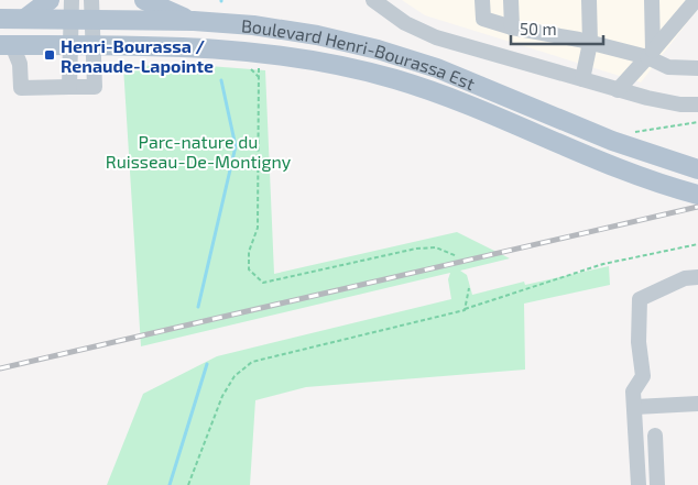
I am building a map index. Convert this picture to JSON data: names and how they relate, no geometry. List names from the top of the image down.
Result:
{
  "streets": {
    "main road": ["Boulevard Henri-Bourassa Est"]
  },
  "parks": ["Parc-nature du Ruisseau-De-Montigny"],
  "places": {
    "transit": ["Henri-Bourassa / Renaude-Lapointe"]
  },
  "scale_bar": "50 m"
}
